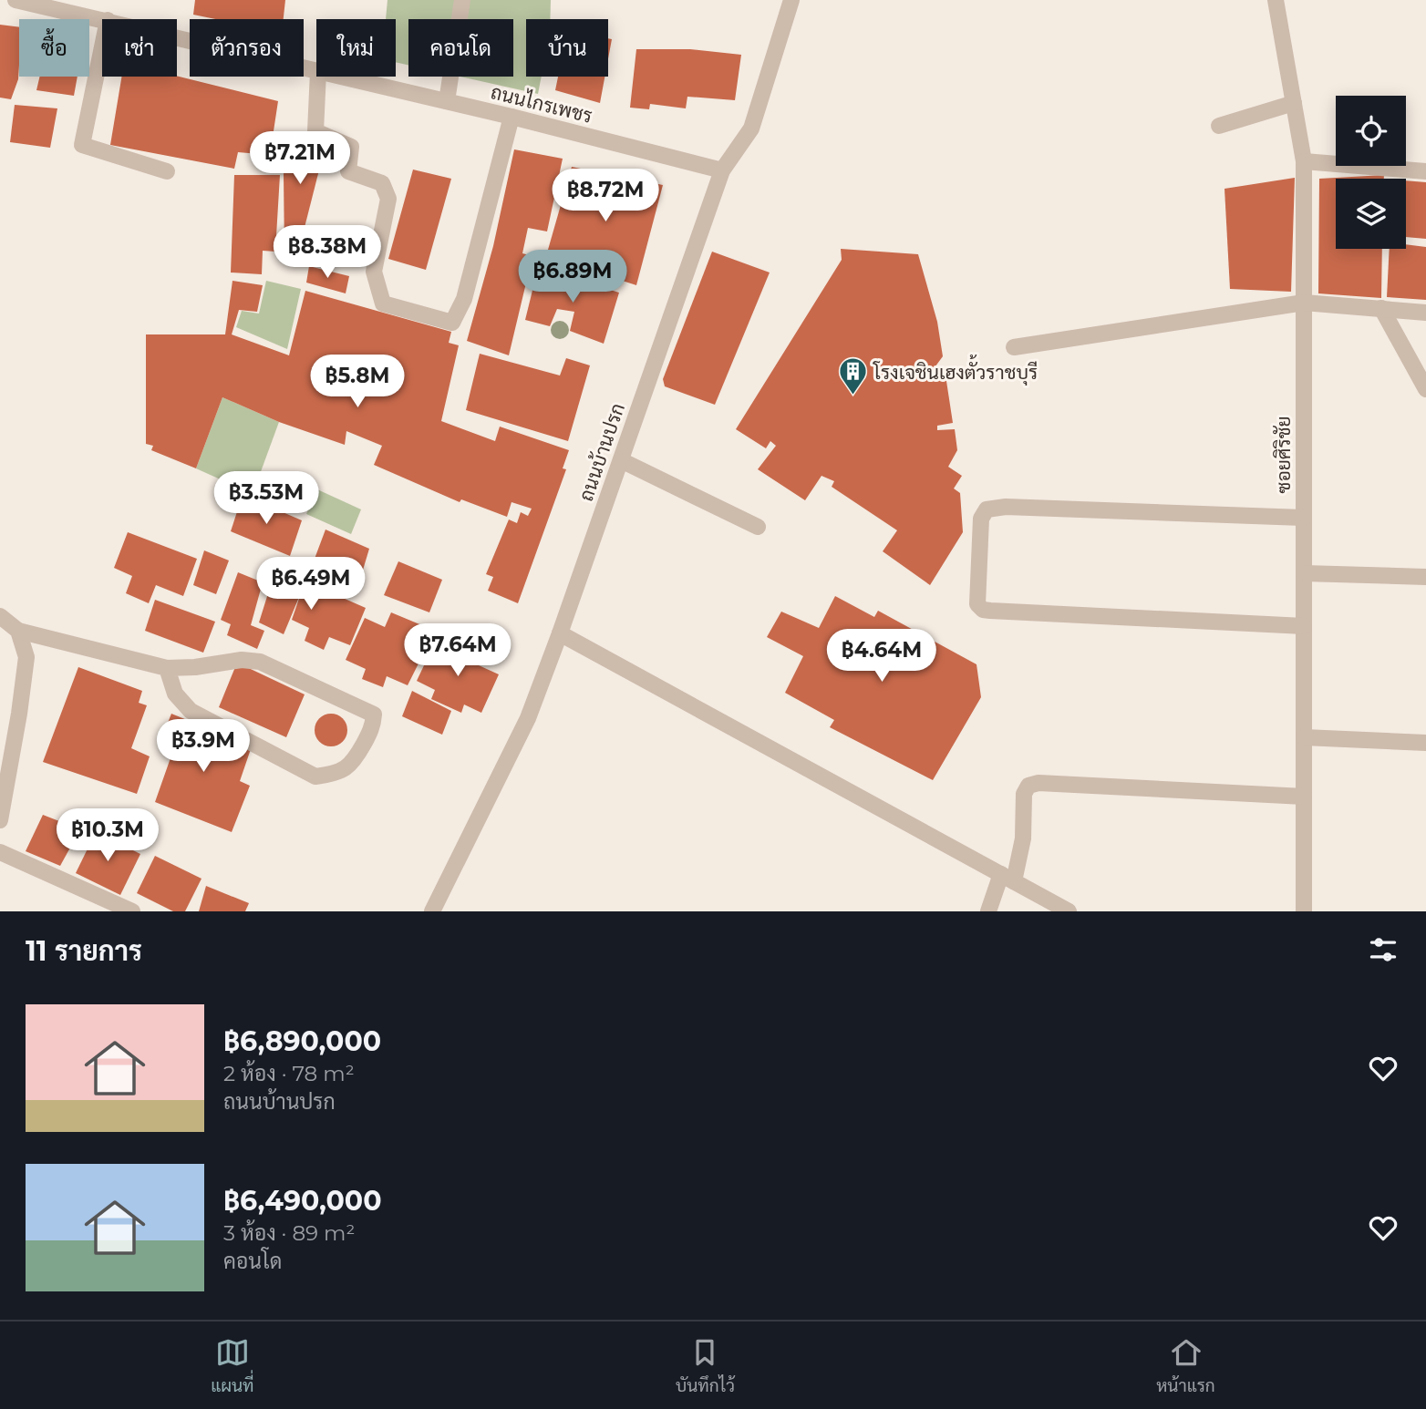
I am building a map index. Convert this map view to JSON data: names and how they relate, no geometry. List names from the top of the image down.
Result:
{
  "streets": {
    "street": ["ถนนไกรเพชร", "ถนนบ้านปรก", "ซอยศิริชัย"]
  },
  "crossings": [
    ["ถนนไกรเพชร", "ถนนบ้านปรก"]
  ],
  "places": {
    "building": ["โรงเจชินเฮงตั้วราชบุรี"]
  },
  "page": {
    "chip": [
      "ซื้อ",
      "เช่า",
      "ตัวกรอง",
      "ใหม่",
      "คอนโด",
      "บ้าน"
    ],
    "price": [
      "฿7.21M",
      "฿8.72M",
      "฿8.38M",
      "฿6.89M",
      "฿5.8M",
      "฿3.53M",
      "฿6.49M",
      "฿7.64M",
      "฿4.64M",
      "฿3.9M",
      "฿10.3M"
    ],
    "heading": "11 รายการ",
    "list": [
      {
        "name": "฿6,890,000",
        "note": "2 ห้อง · 78 m² · ถนนบ้านปรก"
      },
      {
        "name": "฿6,490,000",
        "note": "3 ห้อง · 89 m² · คอนโด"
      }
    ],
    "tabs": ["แผนที่", "บันทึกไว้", "หน้าแรก"]
  }
}
